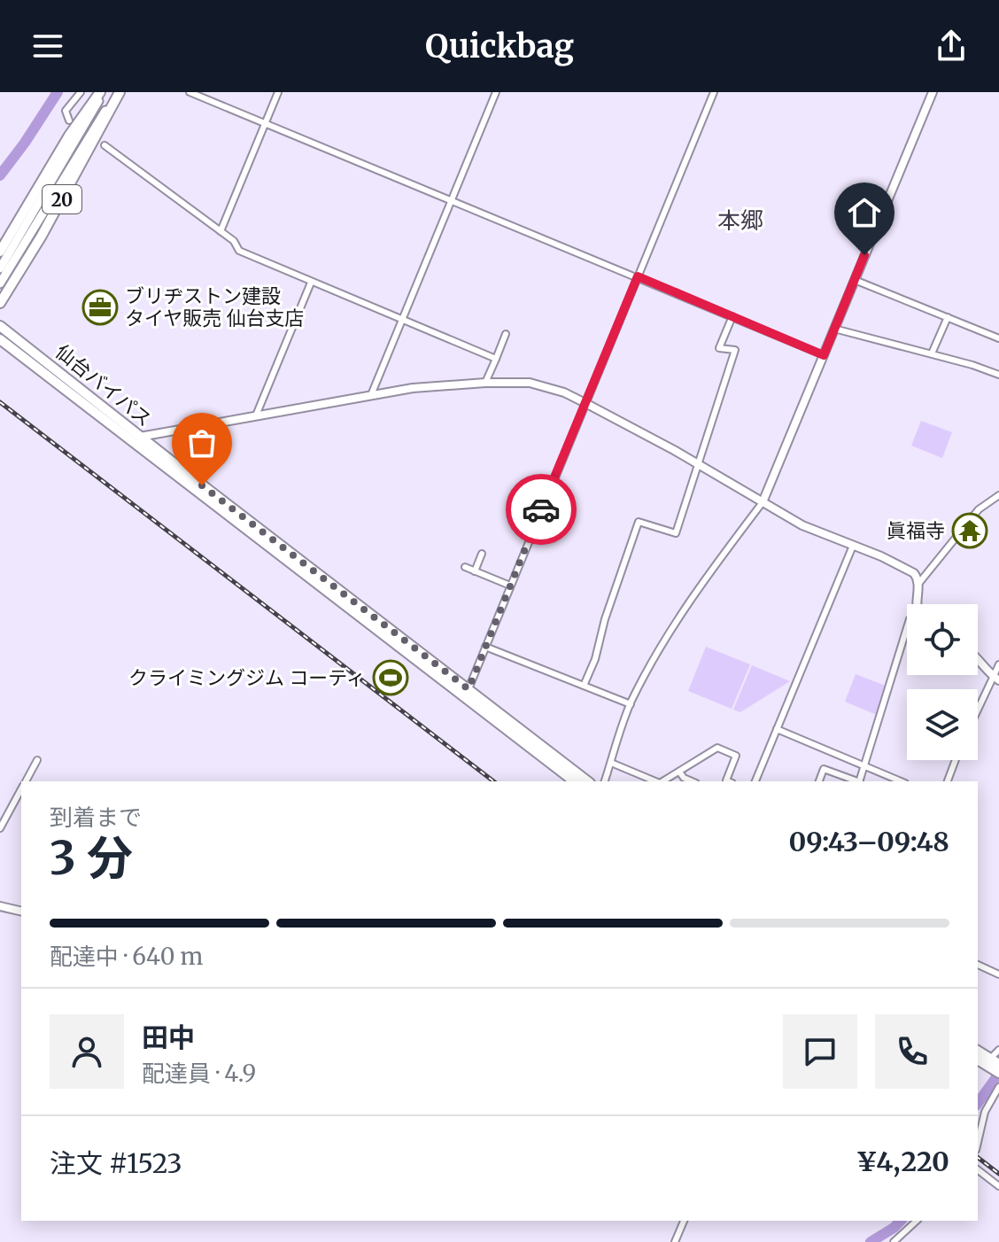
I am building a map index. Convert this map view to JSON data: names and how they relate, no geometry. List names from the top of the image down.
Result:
{
  "streets": {
    "main road": ["20", "仙台バイパス"]
  },
  "districts": ["本郷"],
  "places": {
    "office": ["ブリヂストン建設 タイヤ販売 仙台支店"],
    "temple": ["眞福寺"],
    "sports": ["クライミングジム コーティ"]
  },
  "page": {
    "header": "Quickbag",
    "heading": ["3 分", "到着まで", "09:43–09:48"],
    "panel": [
      "田中",
      "配達員 · 4.9",
      "注文 #1523",
      "¥4,220"
    ],
    "bar": "配達中 · 640 m"
  }
}
